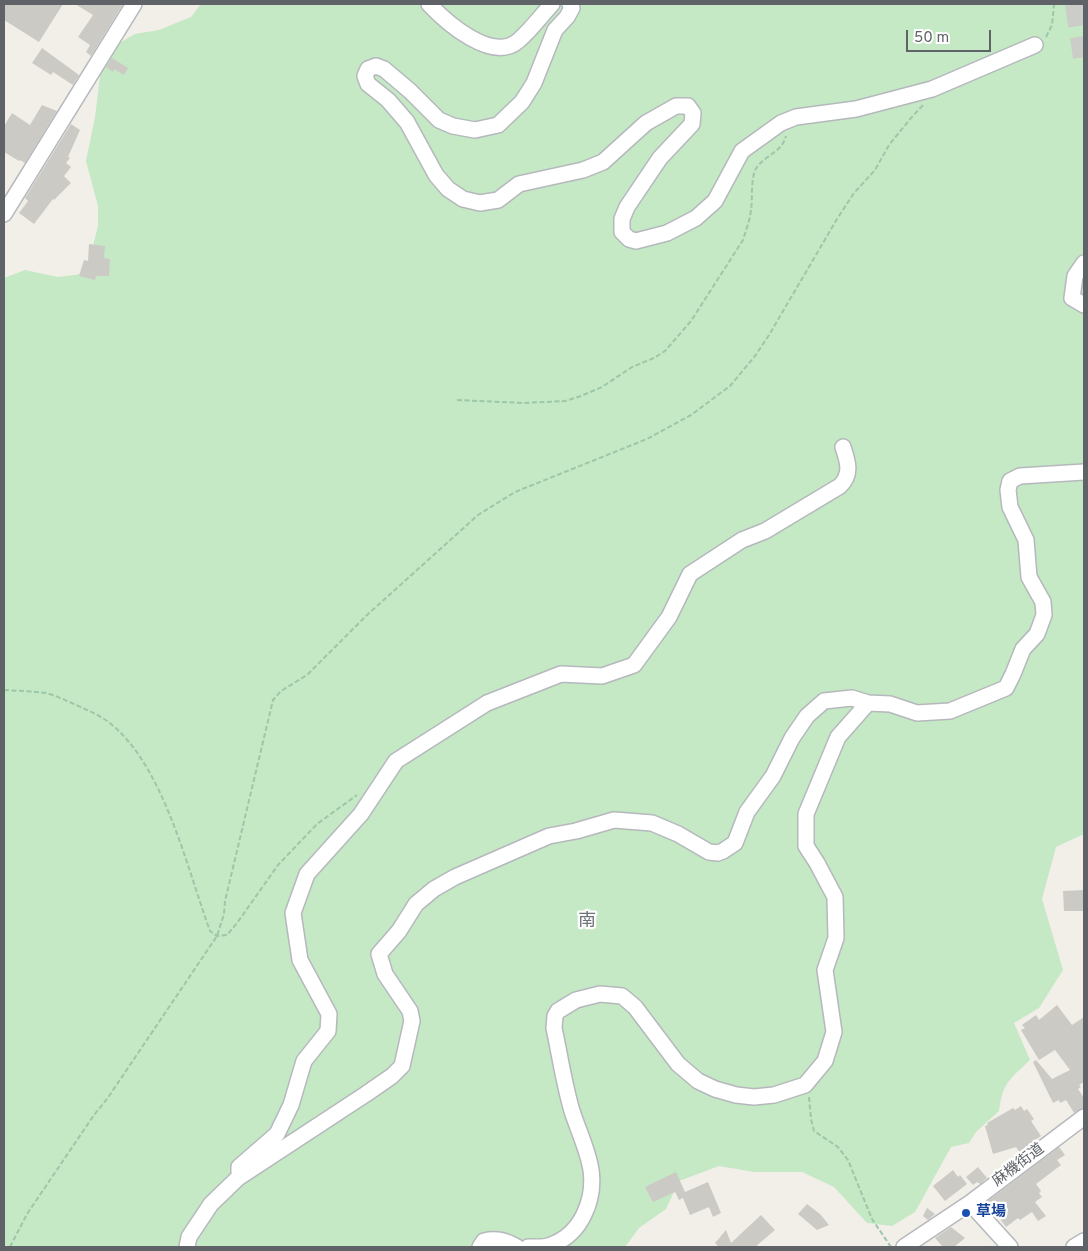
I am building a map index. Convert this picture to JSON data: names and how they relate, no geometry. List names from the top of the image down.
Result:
{
  "streets": {
    "street": ["麻機街道"]
  },
  "districts": ["南"],
  "places": ["草場"],
  "scale_bar": "50 m"
}
